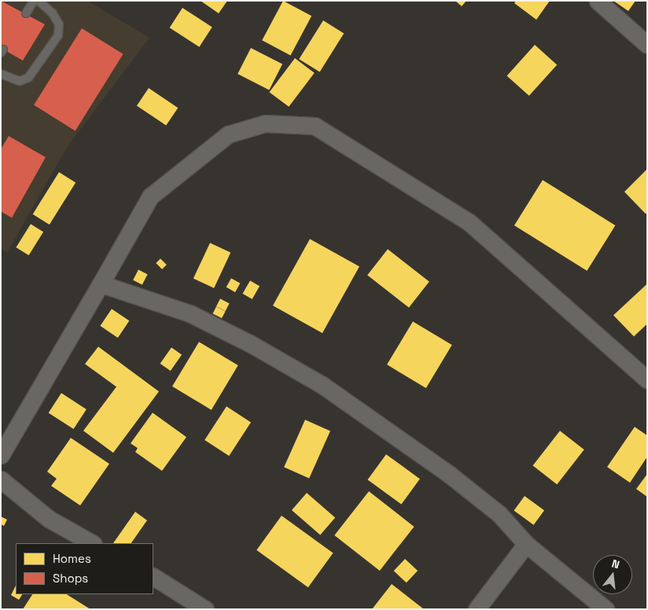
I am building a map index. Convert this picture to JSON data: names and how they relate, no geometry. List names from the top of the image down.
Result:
{
  "legend": ["Homes", "Shops"],
  "north": "top"
}
